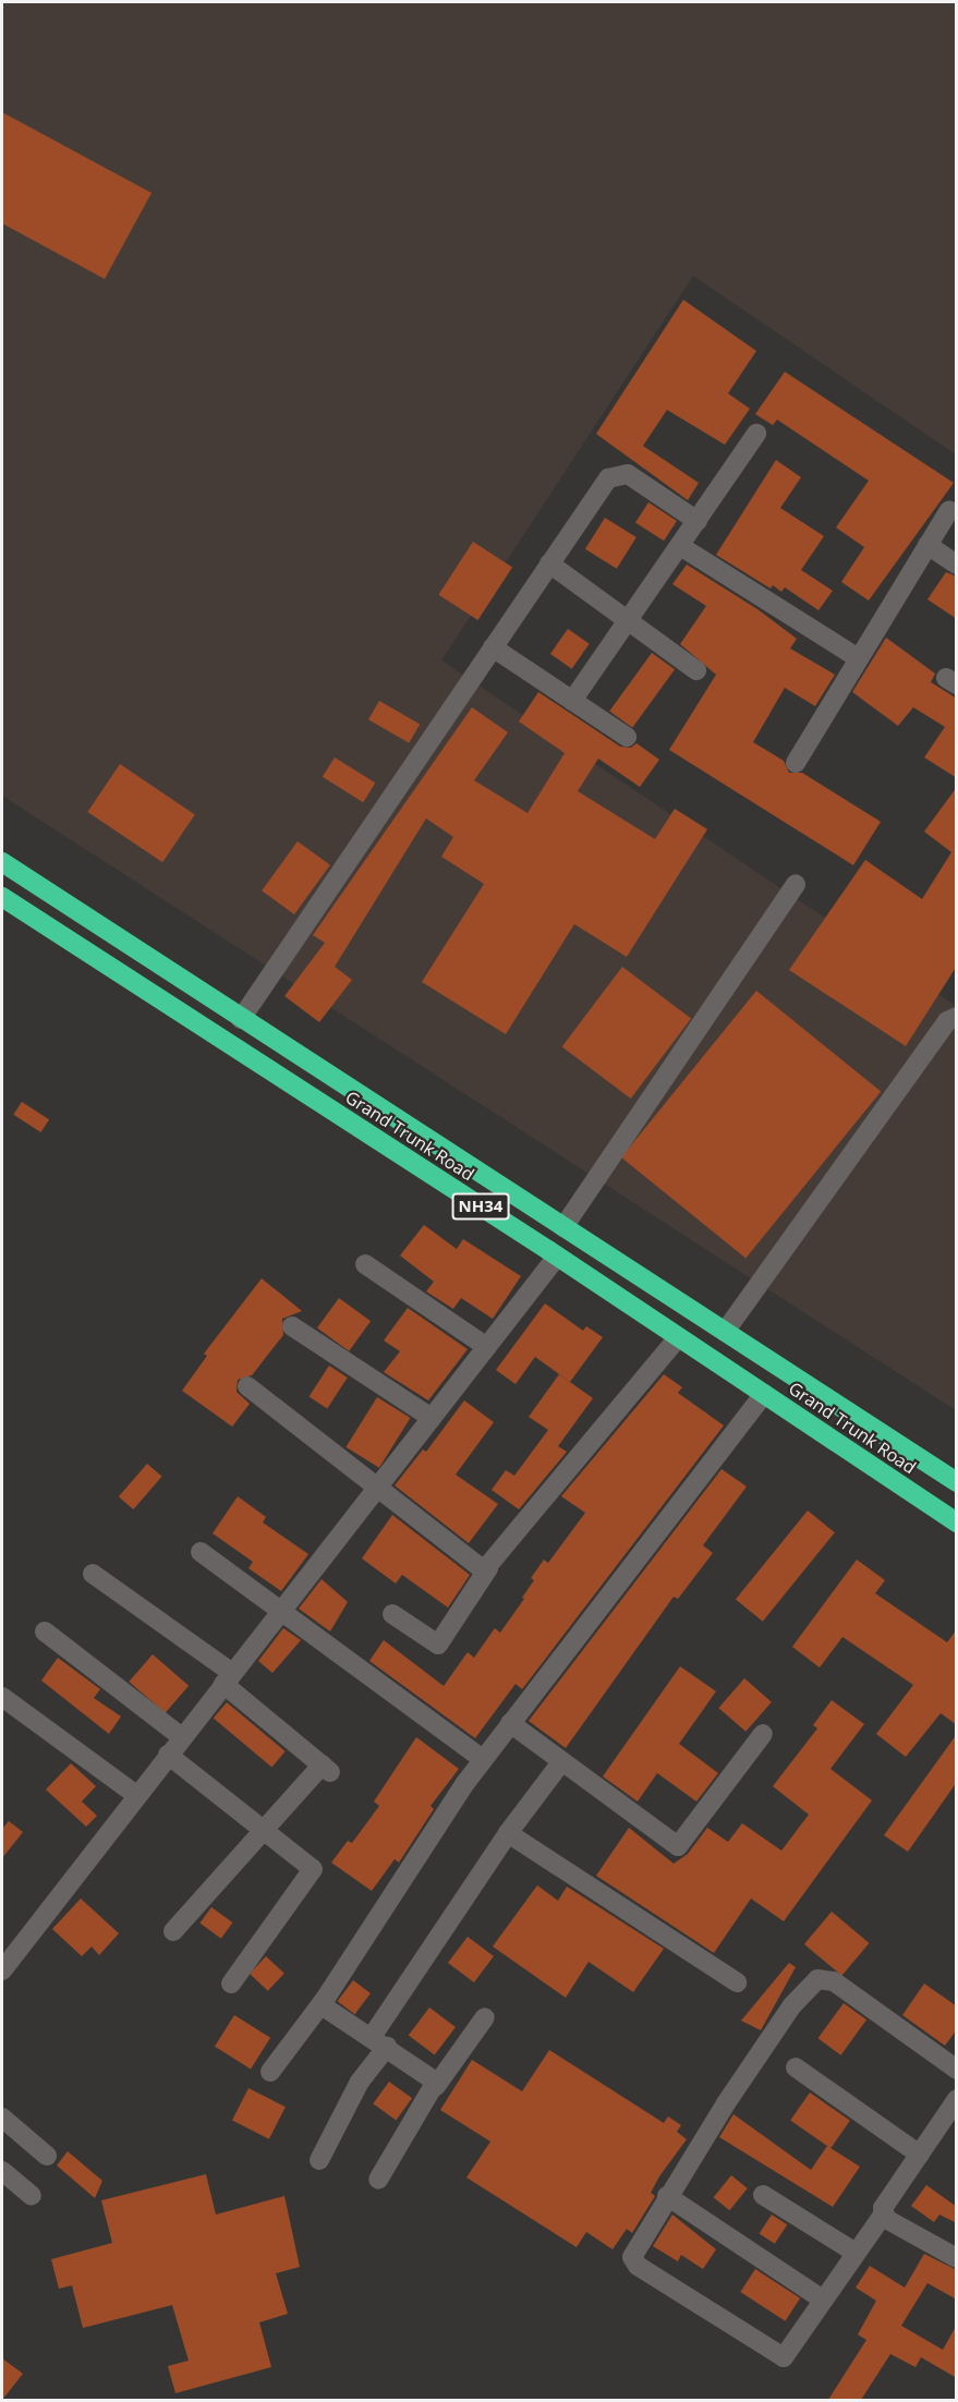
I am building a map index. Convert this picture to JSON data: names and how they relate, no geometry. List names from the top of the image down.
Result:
{
  "streets": {
    "highway": ["Grand Trunk Road", "NH34"]
  }
}
